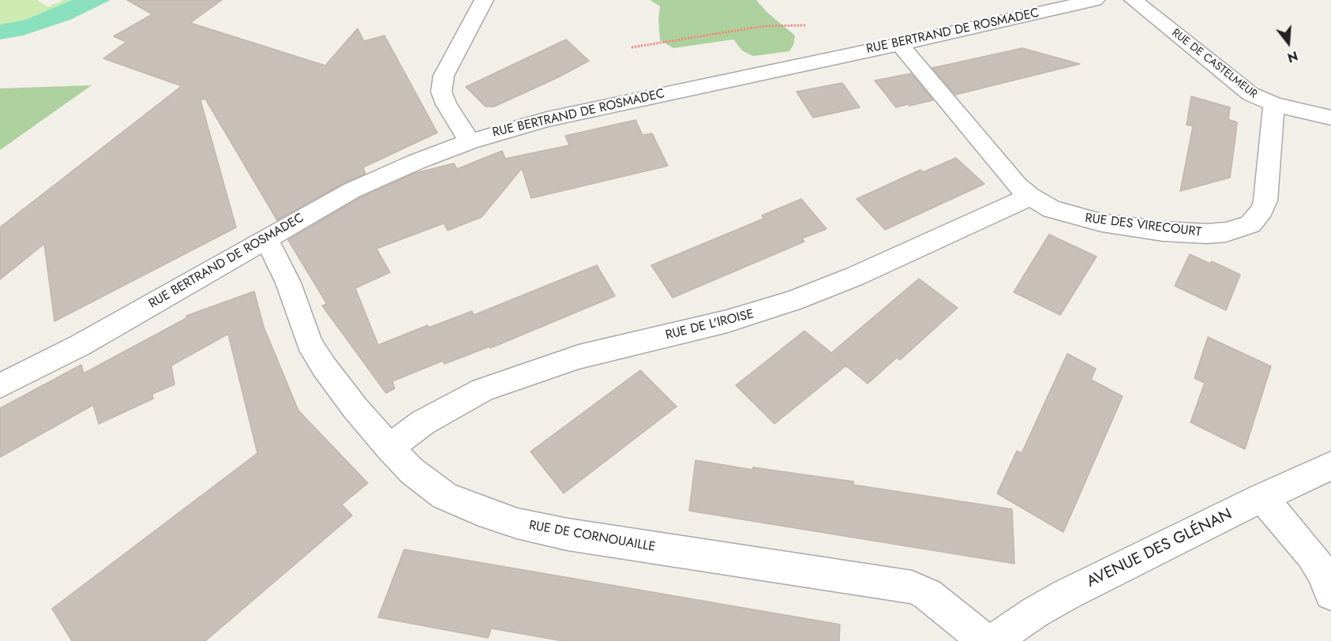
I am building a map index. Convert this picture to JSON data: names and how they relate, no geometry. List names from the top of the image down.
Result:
{
  "streets": {
    "street": [
      "RUE BERTRAND DE ROSMADEC",
      "RUE DE CASTELMEUR",
      "RUE DES VIRECOURT",
      "RUE DE L'IROISE",
      "RUE DE CORNOUAILLE",
      "AVENUE DES GLÉNAN"
    ]
  },
  "crossings": [
    ["RUE BERTRAND DE ROSMADEC", "RUE DES VIRECOURT"],
    ["RUE BERTRAND DE ROSMADEC", "RUE DE CORNOUAILLE"],
    ["RUE DE CASTELMEUR", "RUE DES VIRECOURT"],
    ["RUE DES VIRECOURT", "RUE DE L'IROISE"],
    ["RUE DE L'IROISE", "RUE DE CORNOUAILLE"]
  ],
  "north": "bottom"
}
